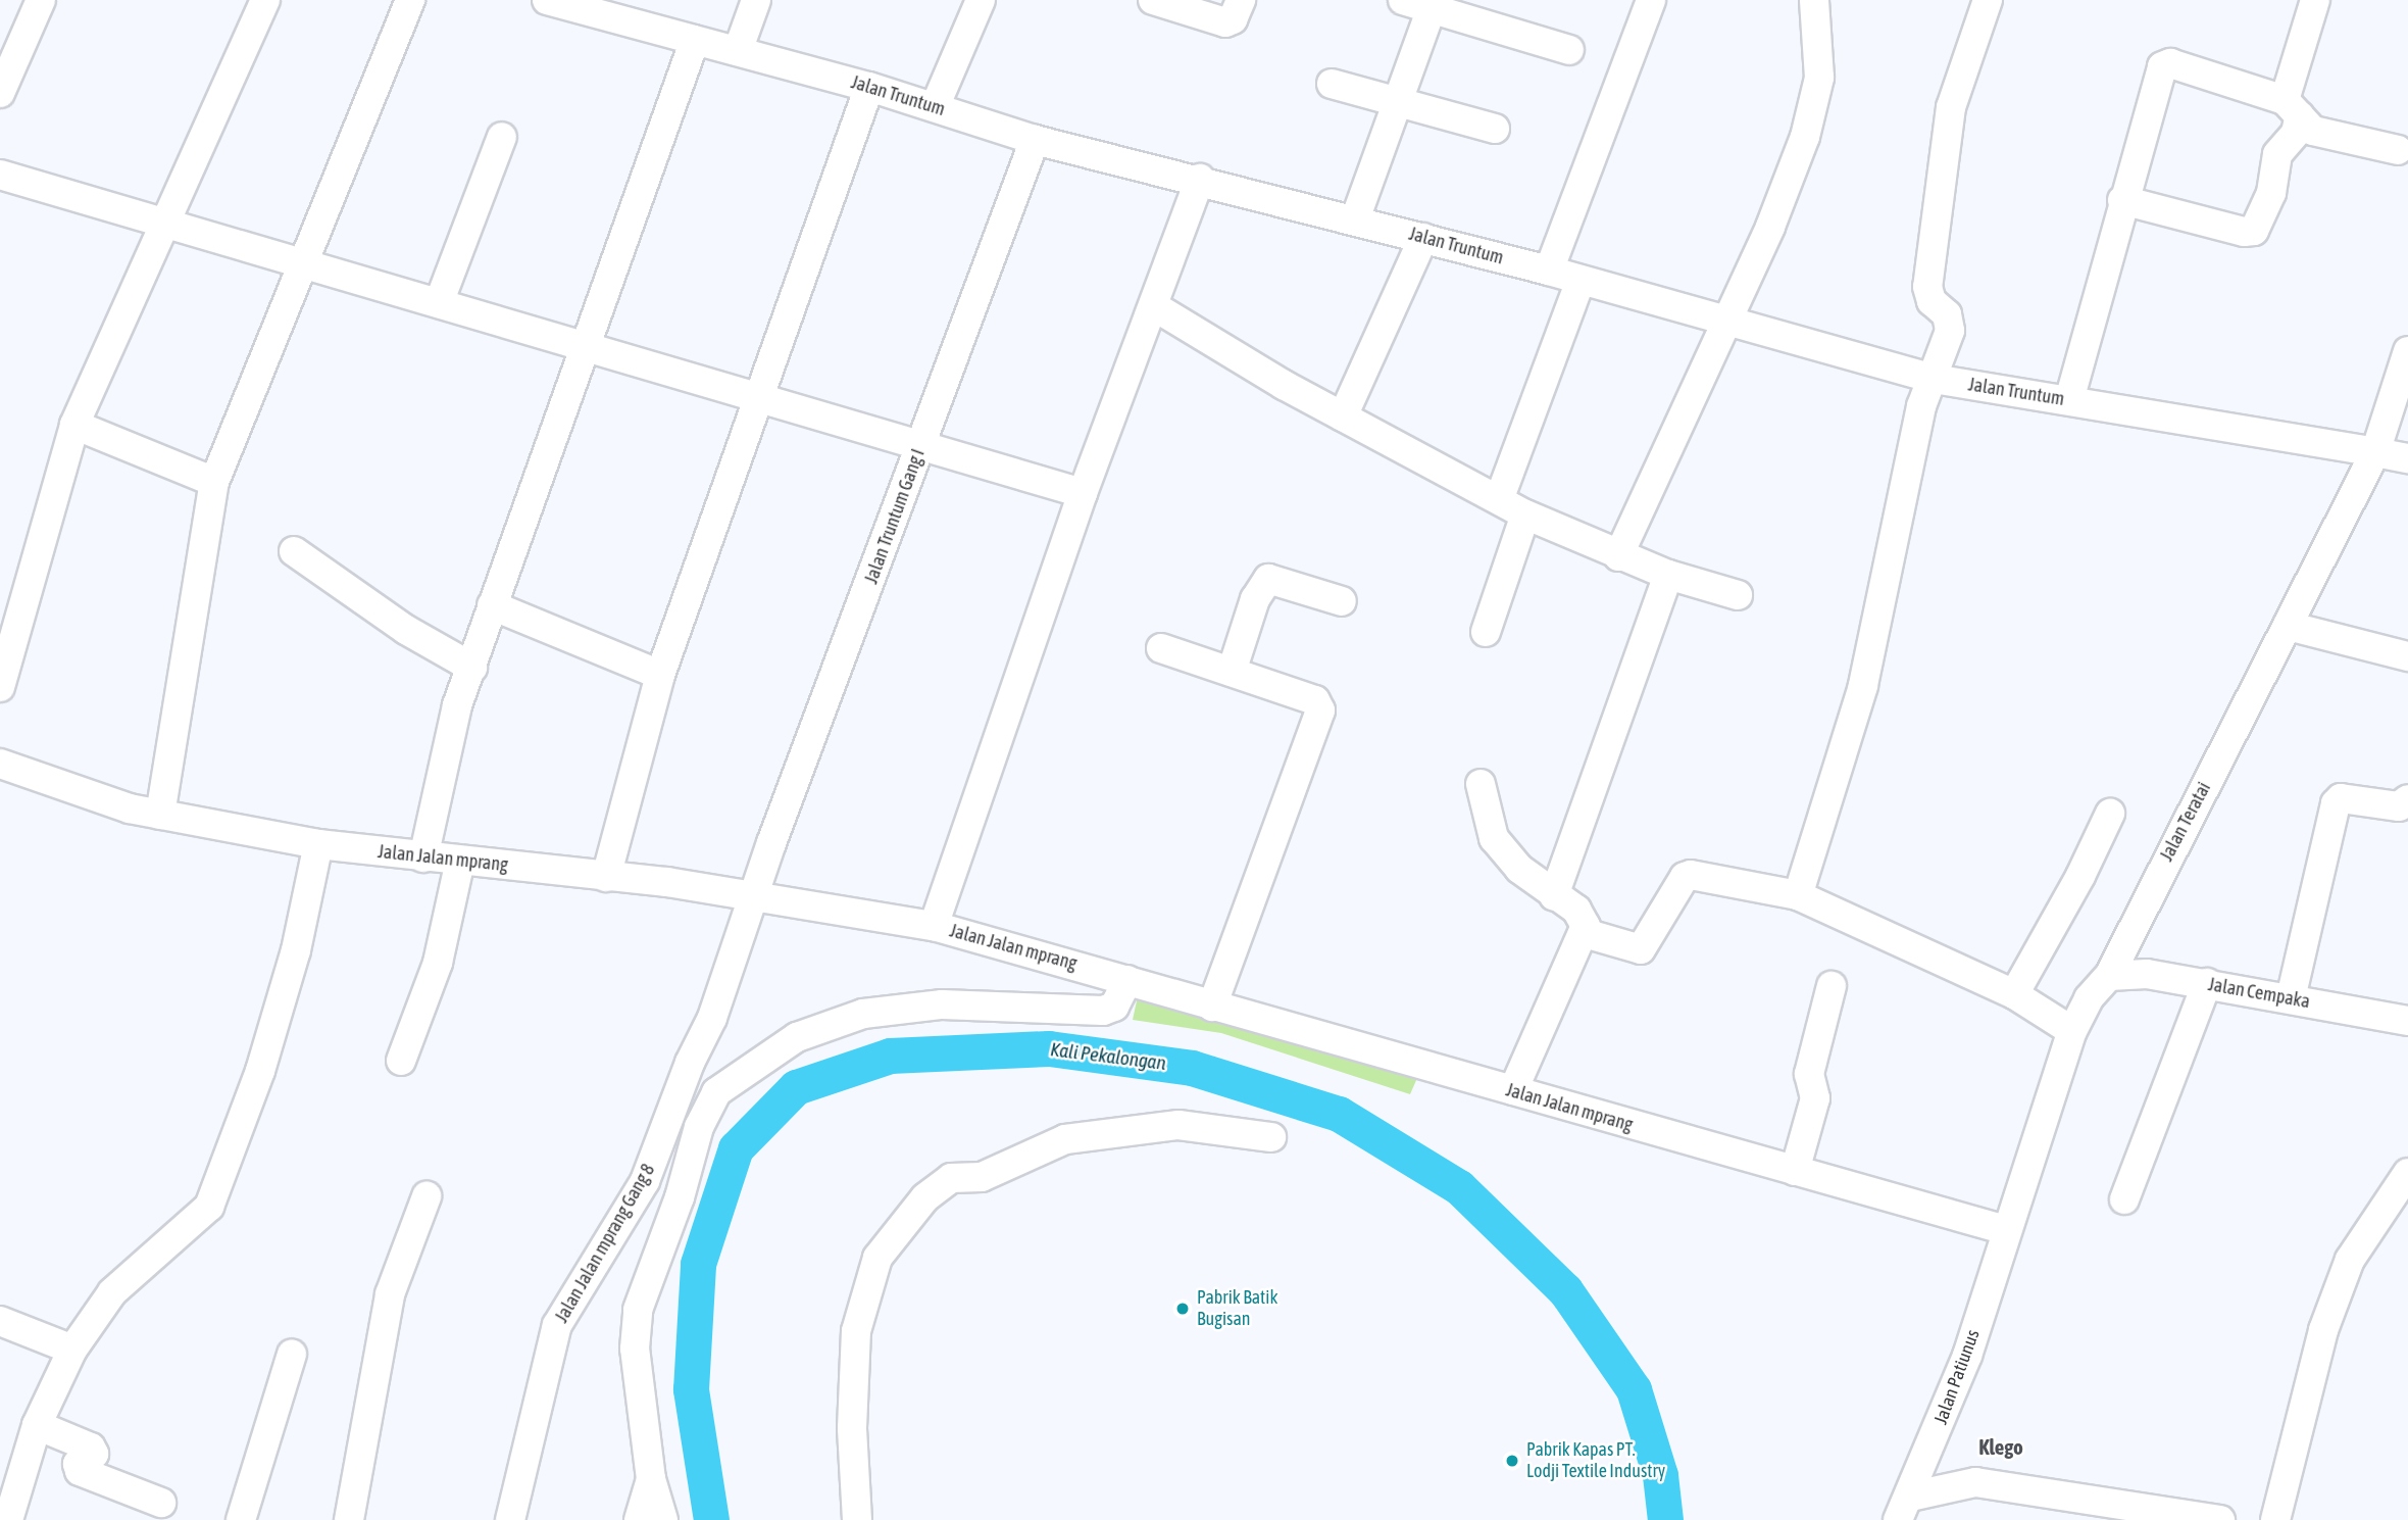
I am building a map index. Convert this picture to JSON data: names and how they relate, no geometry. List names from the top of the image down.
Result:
{
  "streets": {
    "street": [
      "Jalan Truntum",
      "Jalan Truntum Gang I",
      "Jalan Teratai",
      "Jalan Jalan mprang",
      "Jalan Cempaka",
      "Jalan Jalan mprang Gang 8",
      "Jalan Patiunus"
    ]
  },
  "crossings": [
    ["Jalan Truntum", "Jalan Truntum Gang I"],
    ["Jalan Truntum", "Jalan Teratai"],
    ["Jalan Truntum Gang I", "Jalan Jalan mprang"],
    ["Jalan Truntum Gang I", "Jalan Jalan mprang Gang 8"],
    ["Jalan Teratai", "Jalan Jalan mprang"],
    ["Jalan Teratai", "Jalan Cempaka"],
    ["Jalan Teratai", "Jalan Patiunus"],
    ["Jalan Jalan mprang", "Jalan Jalan mprang Gang 8"],
    ["Jalan Jalan mprang", "Jalan Patiunus"]
  ],
  "districts": ["Klego"],
  "water": ["Kali Pekalongan"],
  "places": ["Pabrik Batik Bugisan", "Pabrik Kapas PT. Lodji Textile Industry"]
}
